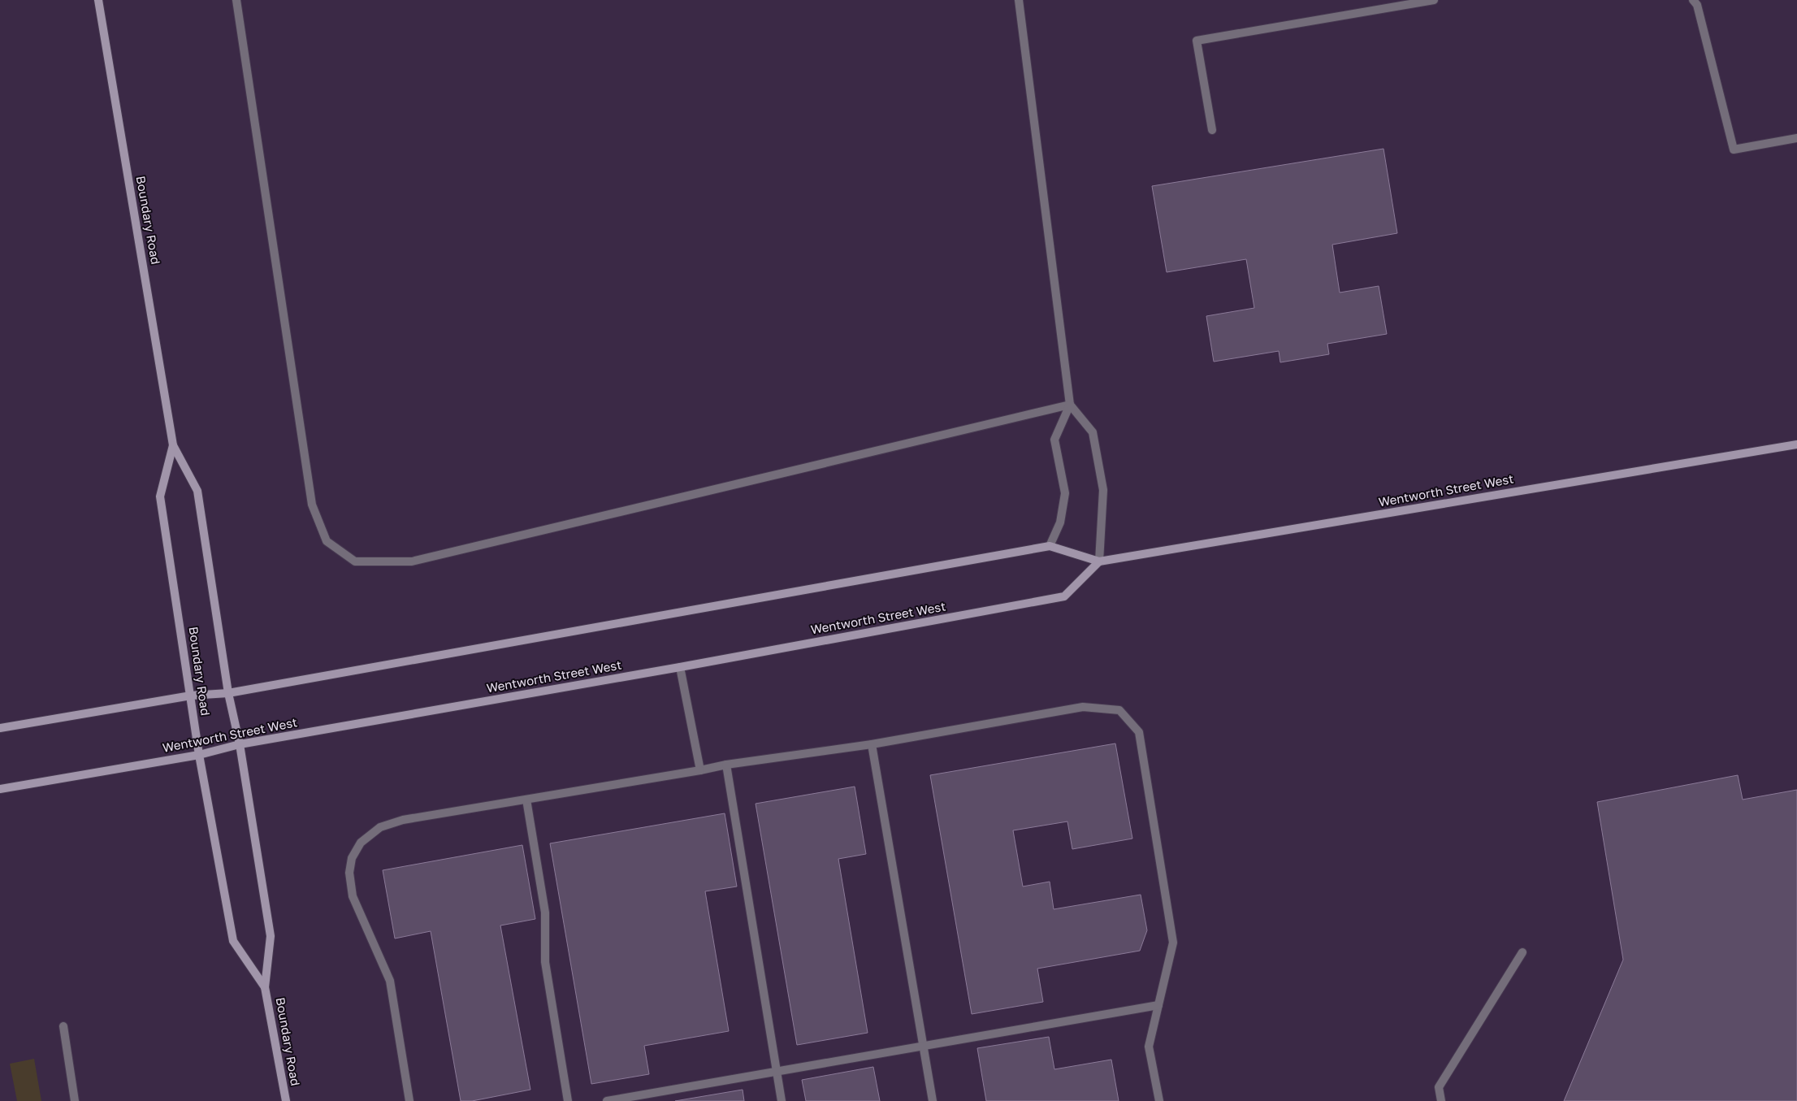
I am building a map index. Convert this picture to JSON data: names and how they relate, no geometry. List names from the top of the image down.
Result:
{
  "streets": {
    "main road": ["Boundary Road", "Wentworth Street West"]
  },
  "crossings": [
    ["Boundary Road", "Wentworth Street West"]
  ]
}
